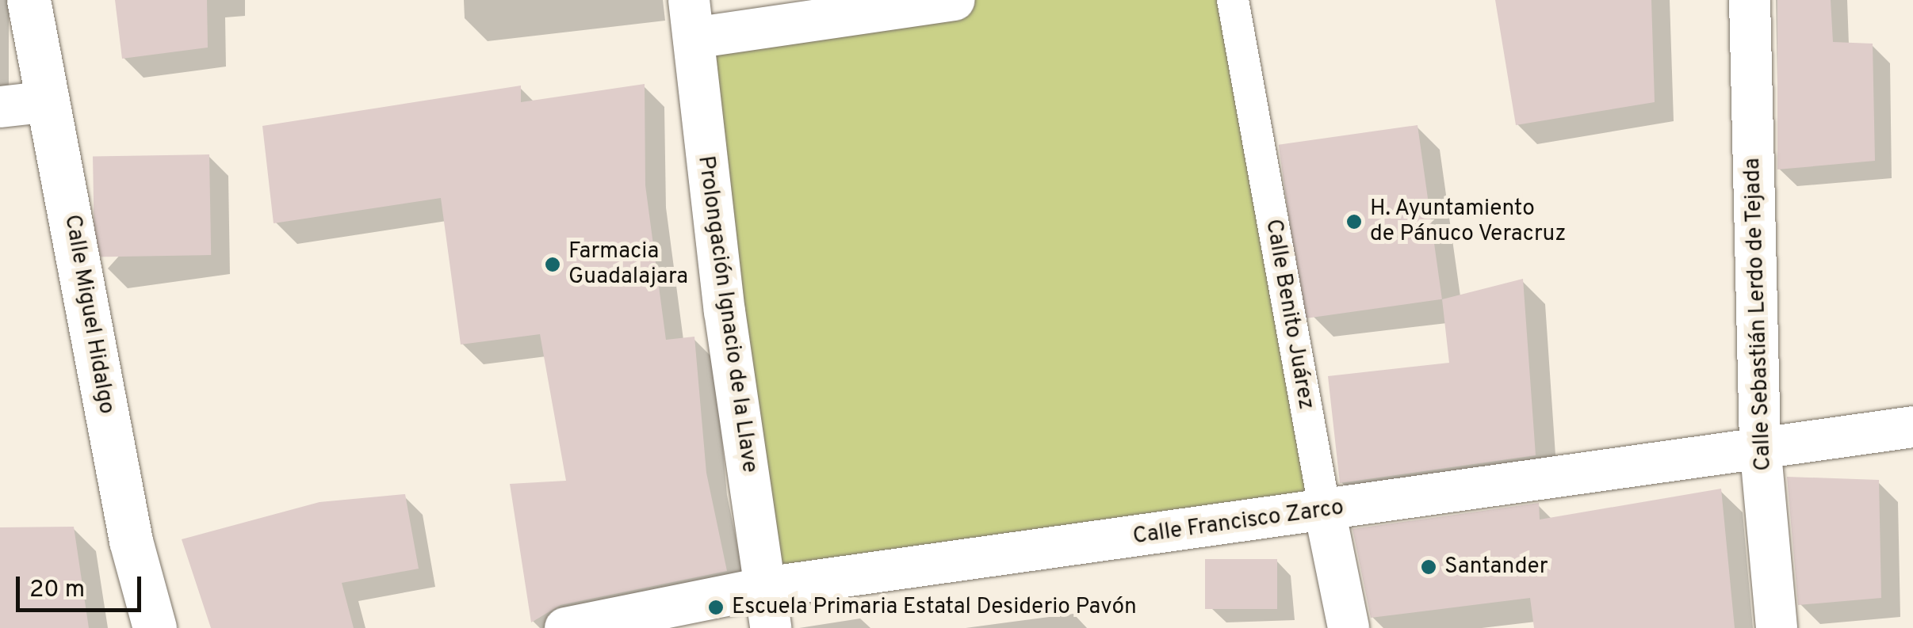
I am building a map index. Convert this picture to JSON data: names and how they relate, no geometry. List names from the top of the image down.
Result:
{
  "streets": {
    "street": [
      "Calle Miguel Hidalgo",
      "Prolongación Ignacio de la Llave",
      "Calle Benito Juárez",
      "Calle Sebastián Lerdo de Tejada",
      "Calle Francisco Zarco"
    ]
  },
  "crossings": [
    ["Prolongación Ignacio de la Llave", "Calle Francisco Zarco"],
    ["Calle Benito Juárez", "Calle Francisco Zarco"],
    ["Calle Sebastián Lerdo de Tejada", "Calle Francisco Zarco"]
  ],
  "places": [
    "H. Ayuntamiento de Pánuco Veracruz",
    "Farmacia Guadalajara",
    "Santander",
    "Escuela Primaria Estatal Desiderio Pavón"
  ],
  "scale_bar": "20 m"
}
